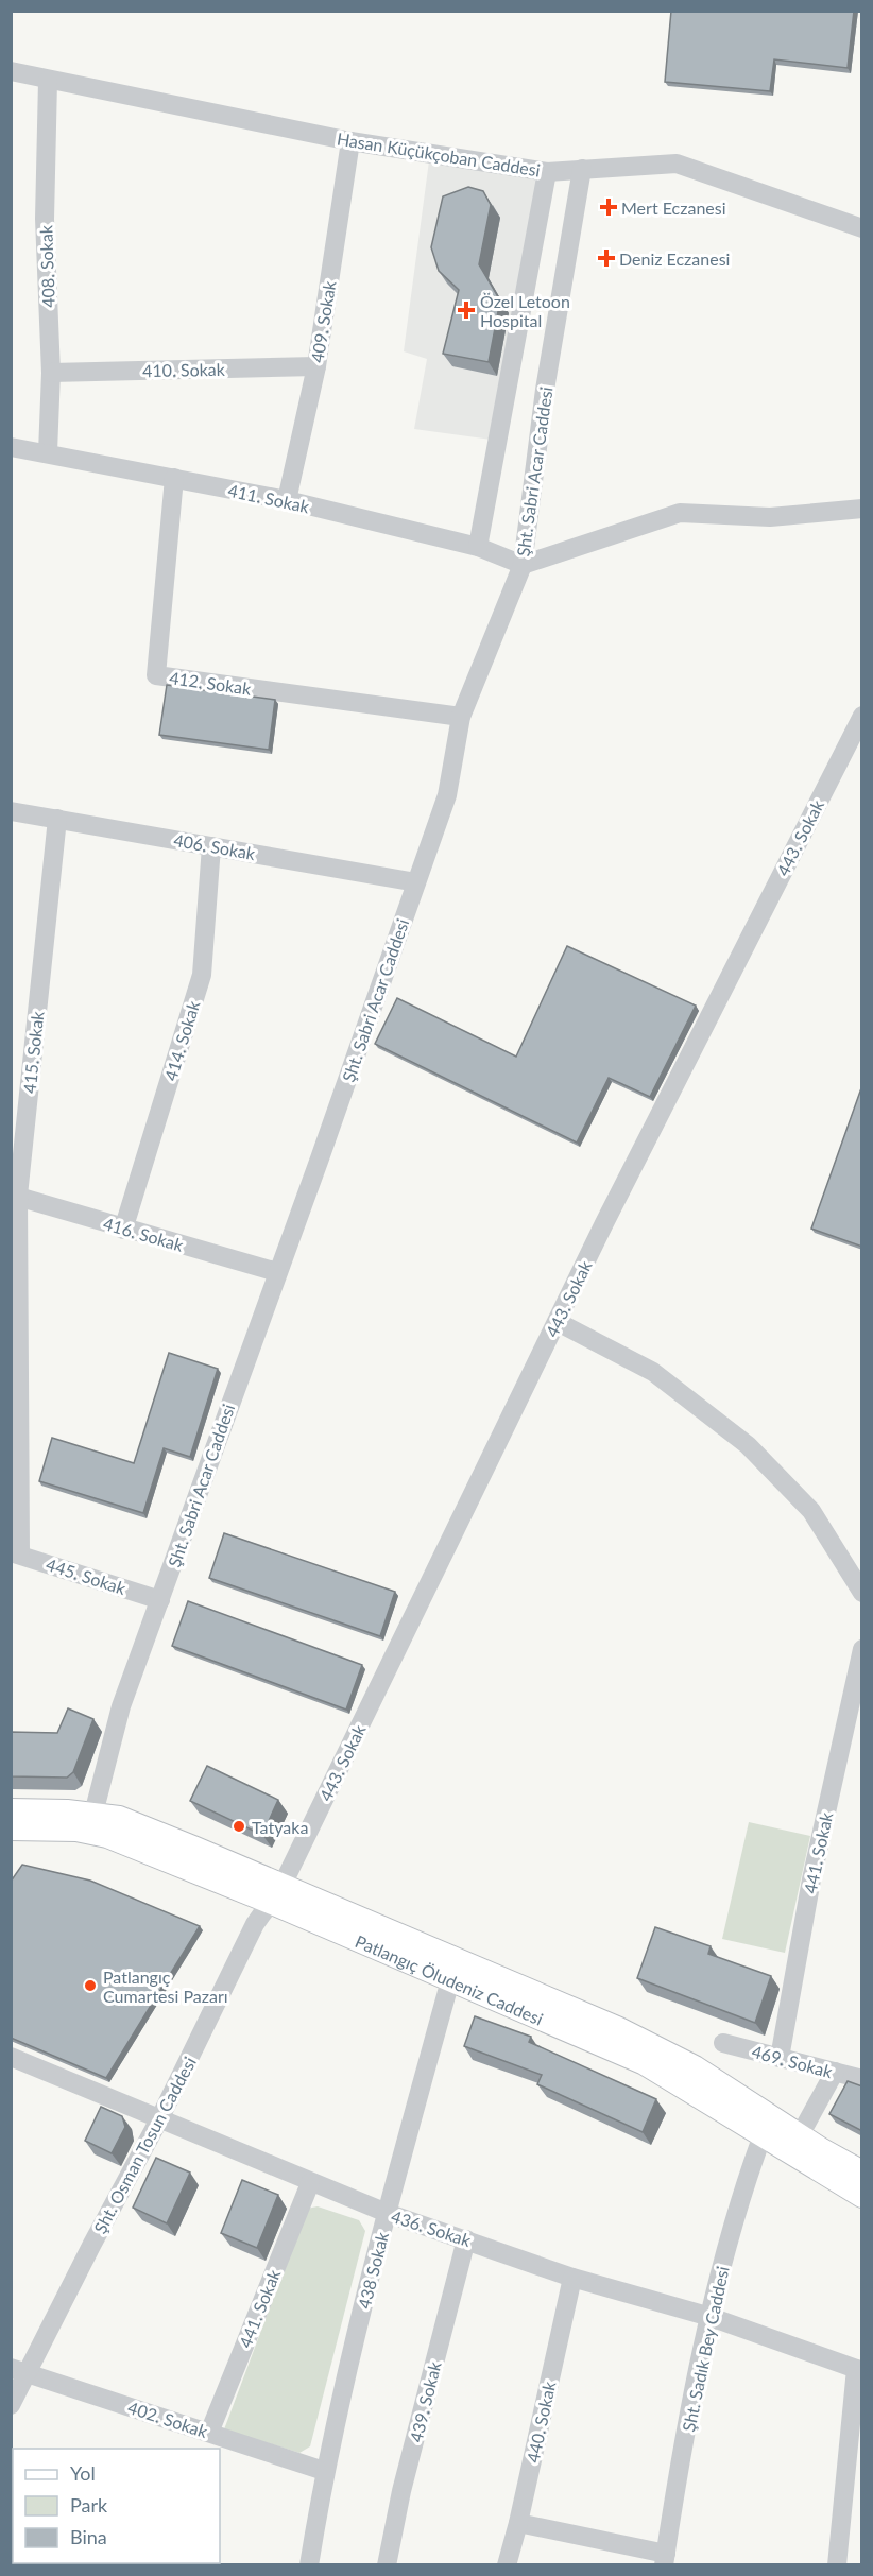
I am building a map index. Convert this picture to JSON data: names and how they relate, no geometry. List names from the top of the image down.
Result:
{
  "streets": {
    "main road": ["Patlangıç Öludeniz Caddesi"],
    "street": [
      "Hasan Küçükçoban Caddesi",
      "408. Sokak",
      "409. Sokak",
      "410. Sokak",
      "Şht. Sabri Acar Caddesi",
      "411. Sokak",
      "412. Sokak",
      "443. Sokak",
      "406. Sokak",
      "414. Sokak",
      "415. Sokak",
      "416. Sokak",
      "445. Sokak",
      "441. Sokak",
      "469. Sokak",
      "Şht. Osman Tosun Caddesi",
      "436. Sokak",
      "438 Sokak",
      "Şht. Sadık Bey Caddesi",
      "439. Sokak",
      "402. Sokak",
      "440. Sokak"
    ]
  },
  "crossings": [
    ["Hasan Küçükçoban Caddesi", "408. Sokak"],
    ["Hasan Küçükçoban Caddesi", "409. Sokak"],
    ["Hasan Küçükçoban Caddesi", "Şht. Sabri Acar Caddesi"],
    ["408. Sokak", "410. Sokak"],
    ["408. Sokak", "411. Sokak"],
    ["409. Sokak", "410. Sokak"],
    ["409. Sokak", "411. Sokak"],
    ["Şht. Sabri Acar Caddesi", "411. Sokak"],
    ["Şht. Sabri Acar Caddesi", "412. Sokak"],
    ["Şht. Sabri Acar Caddesi", "406. Sokak"],
    ["Şht. Sabri Acar Caddesi", "416. Sokak"],
    ["Şht. Sabri Acar Caddesi", "445. Sokak"],
    ["Şht. Sabri Acar Caddesi", "Patlangıç Öludeniz Caddesi"],
    ["411. Sokak", "412. Sokak"],
    ["443. Sokak", "Patlangıç Öludeniz Caddesi"],
    ["443. Sokak", "Şht. Osman Tosun Caddesi"],
    ["406. Sokak", "414. Sokak"],
    ["406. Sokak", "415. Sokak"],
    ["414. Sokak", "416. Sokak"],
    ["415. Sokak", "416. Sokak"],
    ["415. Sokak", "445. Sokak"],
    ["441. Sokak", "469. Sokak"],
    ["441. Sokak", "436. Sokak"],
    ["441. Sokak", "402. Sokak"],
    ["Patlangıç Öludeniz Caddesi", "Şht. Osman Tosun Caddesi"],
    ["Patlangıç Öludeniz Caddesi", "438 Sokak"],
    ["Patlangıç Öludeniz Caddesi", "Şht. Sadık Bey Caddesi"],
    ["Şht. Osman Tosun Caddesi", "436. Sokak"],
    ["Şht. Osman Tosun Caddesi", "402. Sokak"],
    ["436. Sokak", "438 Sokak"],
    ["436. Sokak", "Şht. Sadık Bey Caddesi"],
    ["436. Sokak", "439. Sokak"],
    ["436. Sokak", "440. Sokak"],
    ["438 Sokak", "402. Sokak"]
  ],
  "places": {
    "health": ["Mert Eczanesi", "Deniz Eczanesi", "Özel Letoon Hospital"],
    "other": ["Tatyaka", "Patlangıç Cumartesi Pazarı"]
  },
  "legend": ["Yol", "Park", "Bina"]
}
